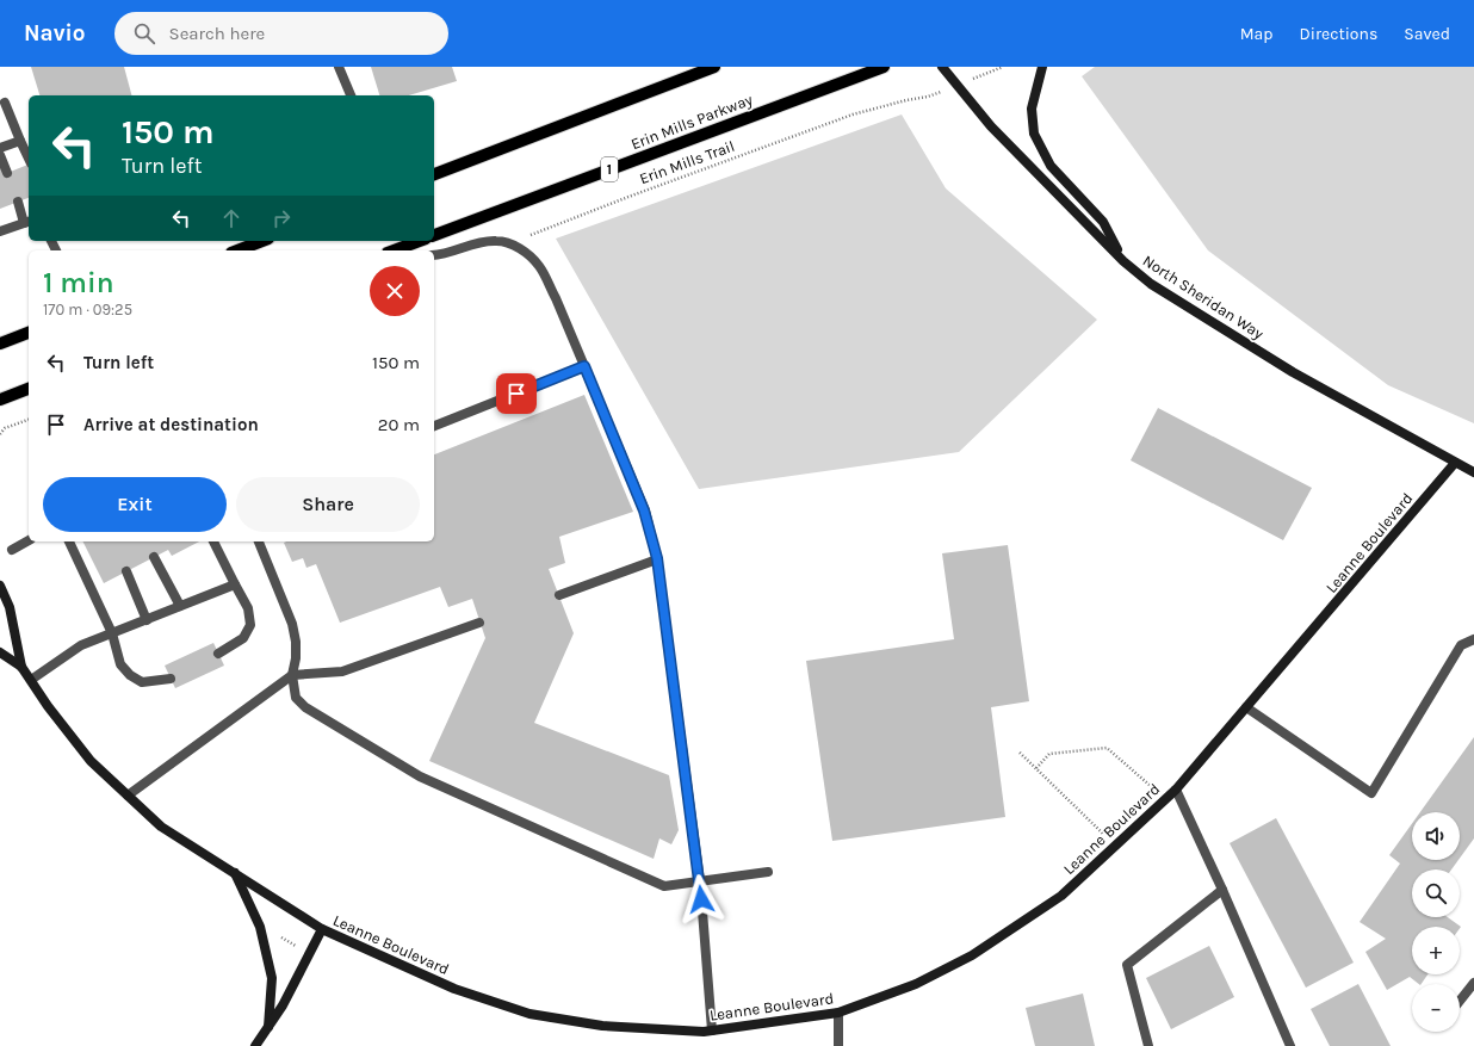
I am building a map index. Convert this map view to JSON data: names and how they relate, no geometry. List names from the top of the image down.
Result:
{
  "streets": {
    "main road": ["Erin Mills Parkway", "1"],
    "street": ["North Sheridan Way", "Leanne Boulevard"],
    "path": ["Erin Mills Trail"]
  },
  "crossings": [
    ["North Sheridan Way", "Leanne Boulevard"]
  ],
  "page": {
    "header": "Navio",
    "search": "Search here",
    "nav": ["Map", "Directions", "Saved"],
    "turn": ["150 m", "Turn left"],
    "heading": ["1 min", "170 m · 09:25"],
    "list": [
      {
        "name": "Turn left",
        "value": "150 m"
      },
      {
        "name": "Arrive at destination",
        "value": "20 m"
      }
    ],
    "buttons": ["Exit", "Share"],
    "map_buttons": ["+", "−"]
  }
}
